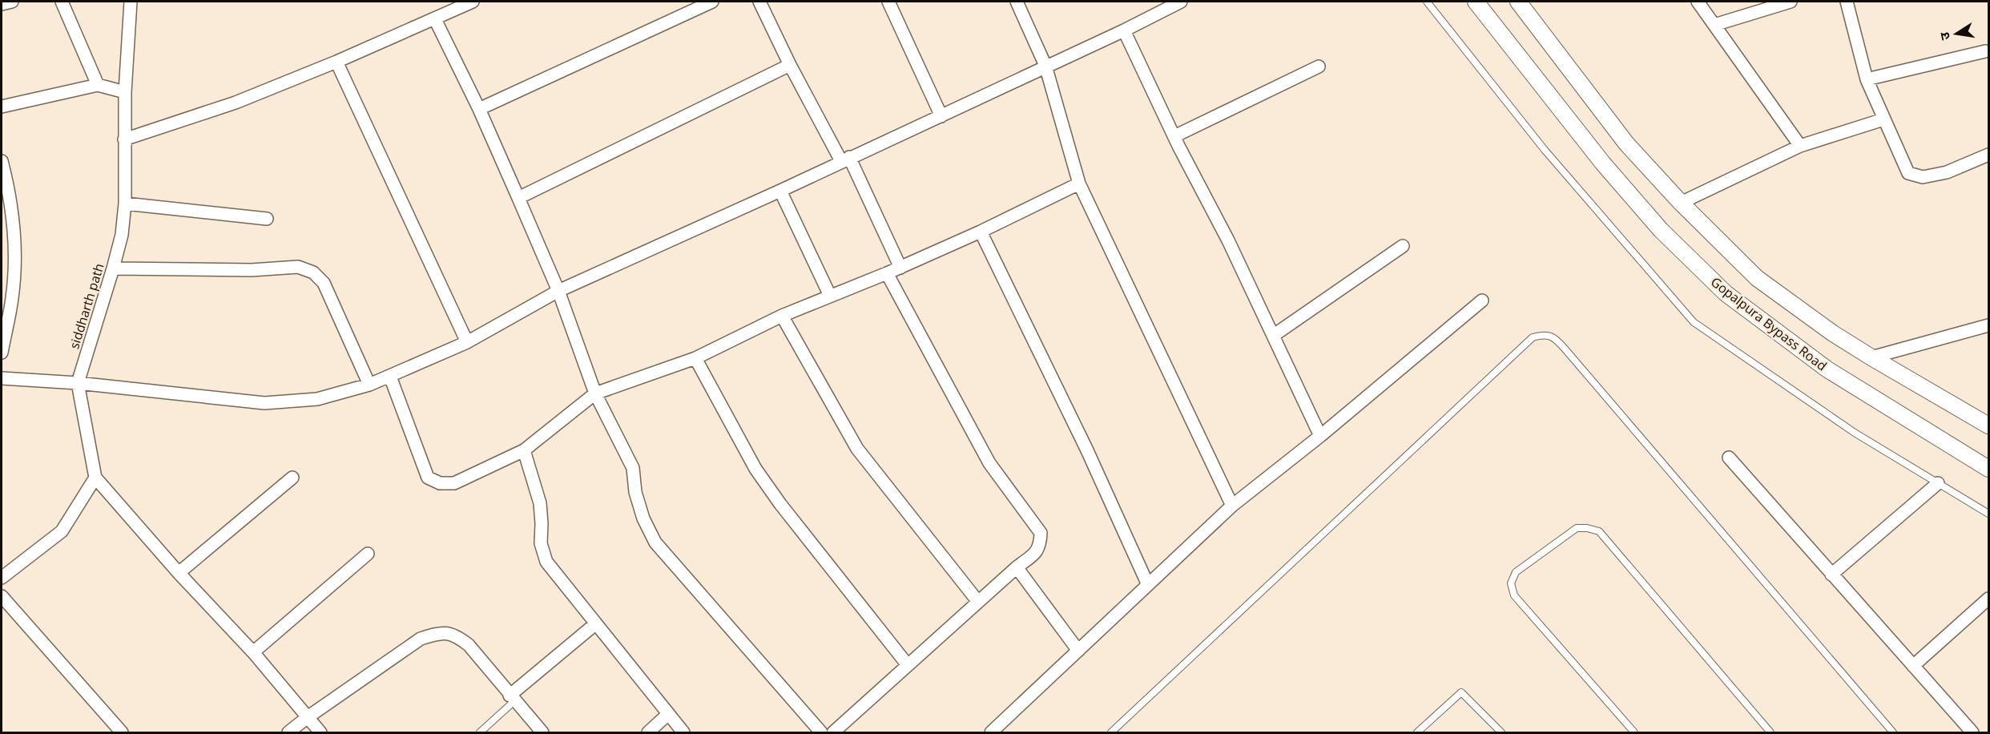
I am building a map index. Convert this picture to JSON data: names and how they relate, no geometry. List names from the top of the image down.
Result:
{
  "streets": {
    "street": ["siddharth path", "Gopalpura Bypass Road"]
  },
  "north": "left"
}
